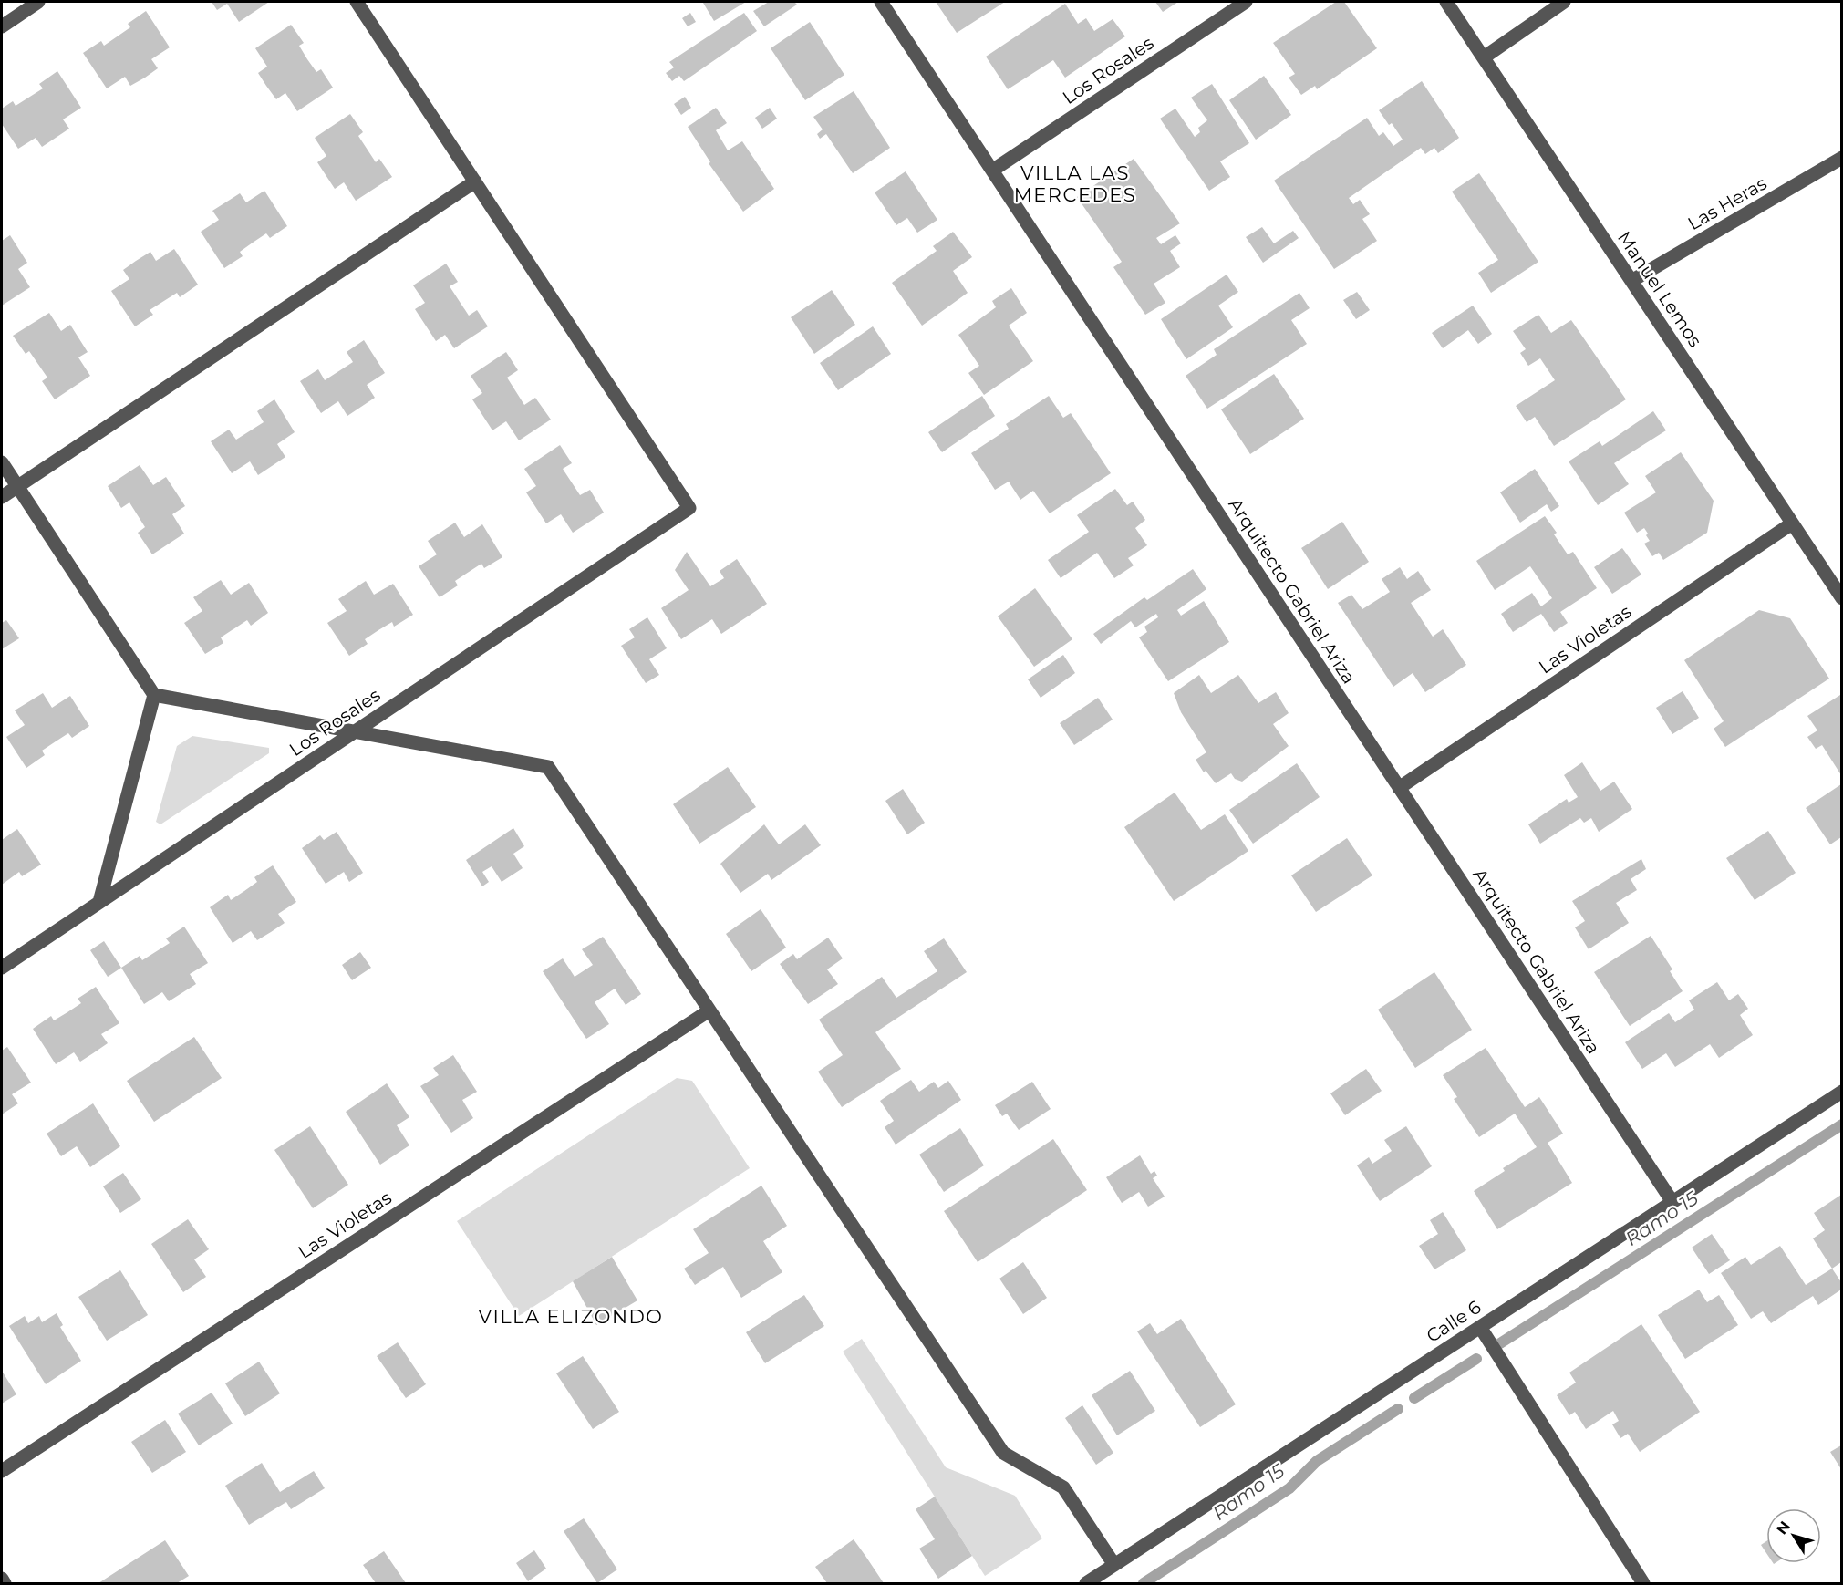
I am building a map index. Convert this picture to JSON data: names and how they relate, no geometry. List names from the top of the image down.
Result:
{
  "streets": {
    "street": [
      "Los Rosales",
      "Las Heras",
      "Manuel Lemos",
      "Arquitecto Gabriel Ariza",
      "Las Violetas",
      "Calle 6"
    ]
  },
  "crossings": [
    ["Los Rosales", "Arquitecto Gabriel Ariza"],
    ["Las Heras", "Manuel Lemos"],
    ["Manuel Lemos", "Las Violetas"],
    ["Arquitecto Gabriel Ariza", "Las Violetas"],
    ["Arquitecto Gabriel Ariza", "Calle 6"]
  ],
  "districts": ["VILLA LAS MERCEDES", "VILLA ELIZONDO"],
  "water": ["Ramo 15"],
  "north": "top left"
}
